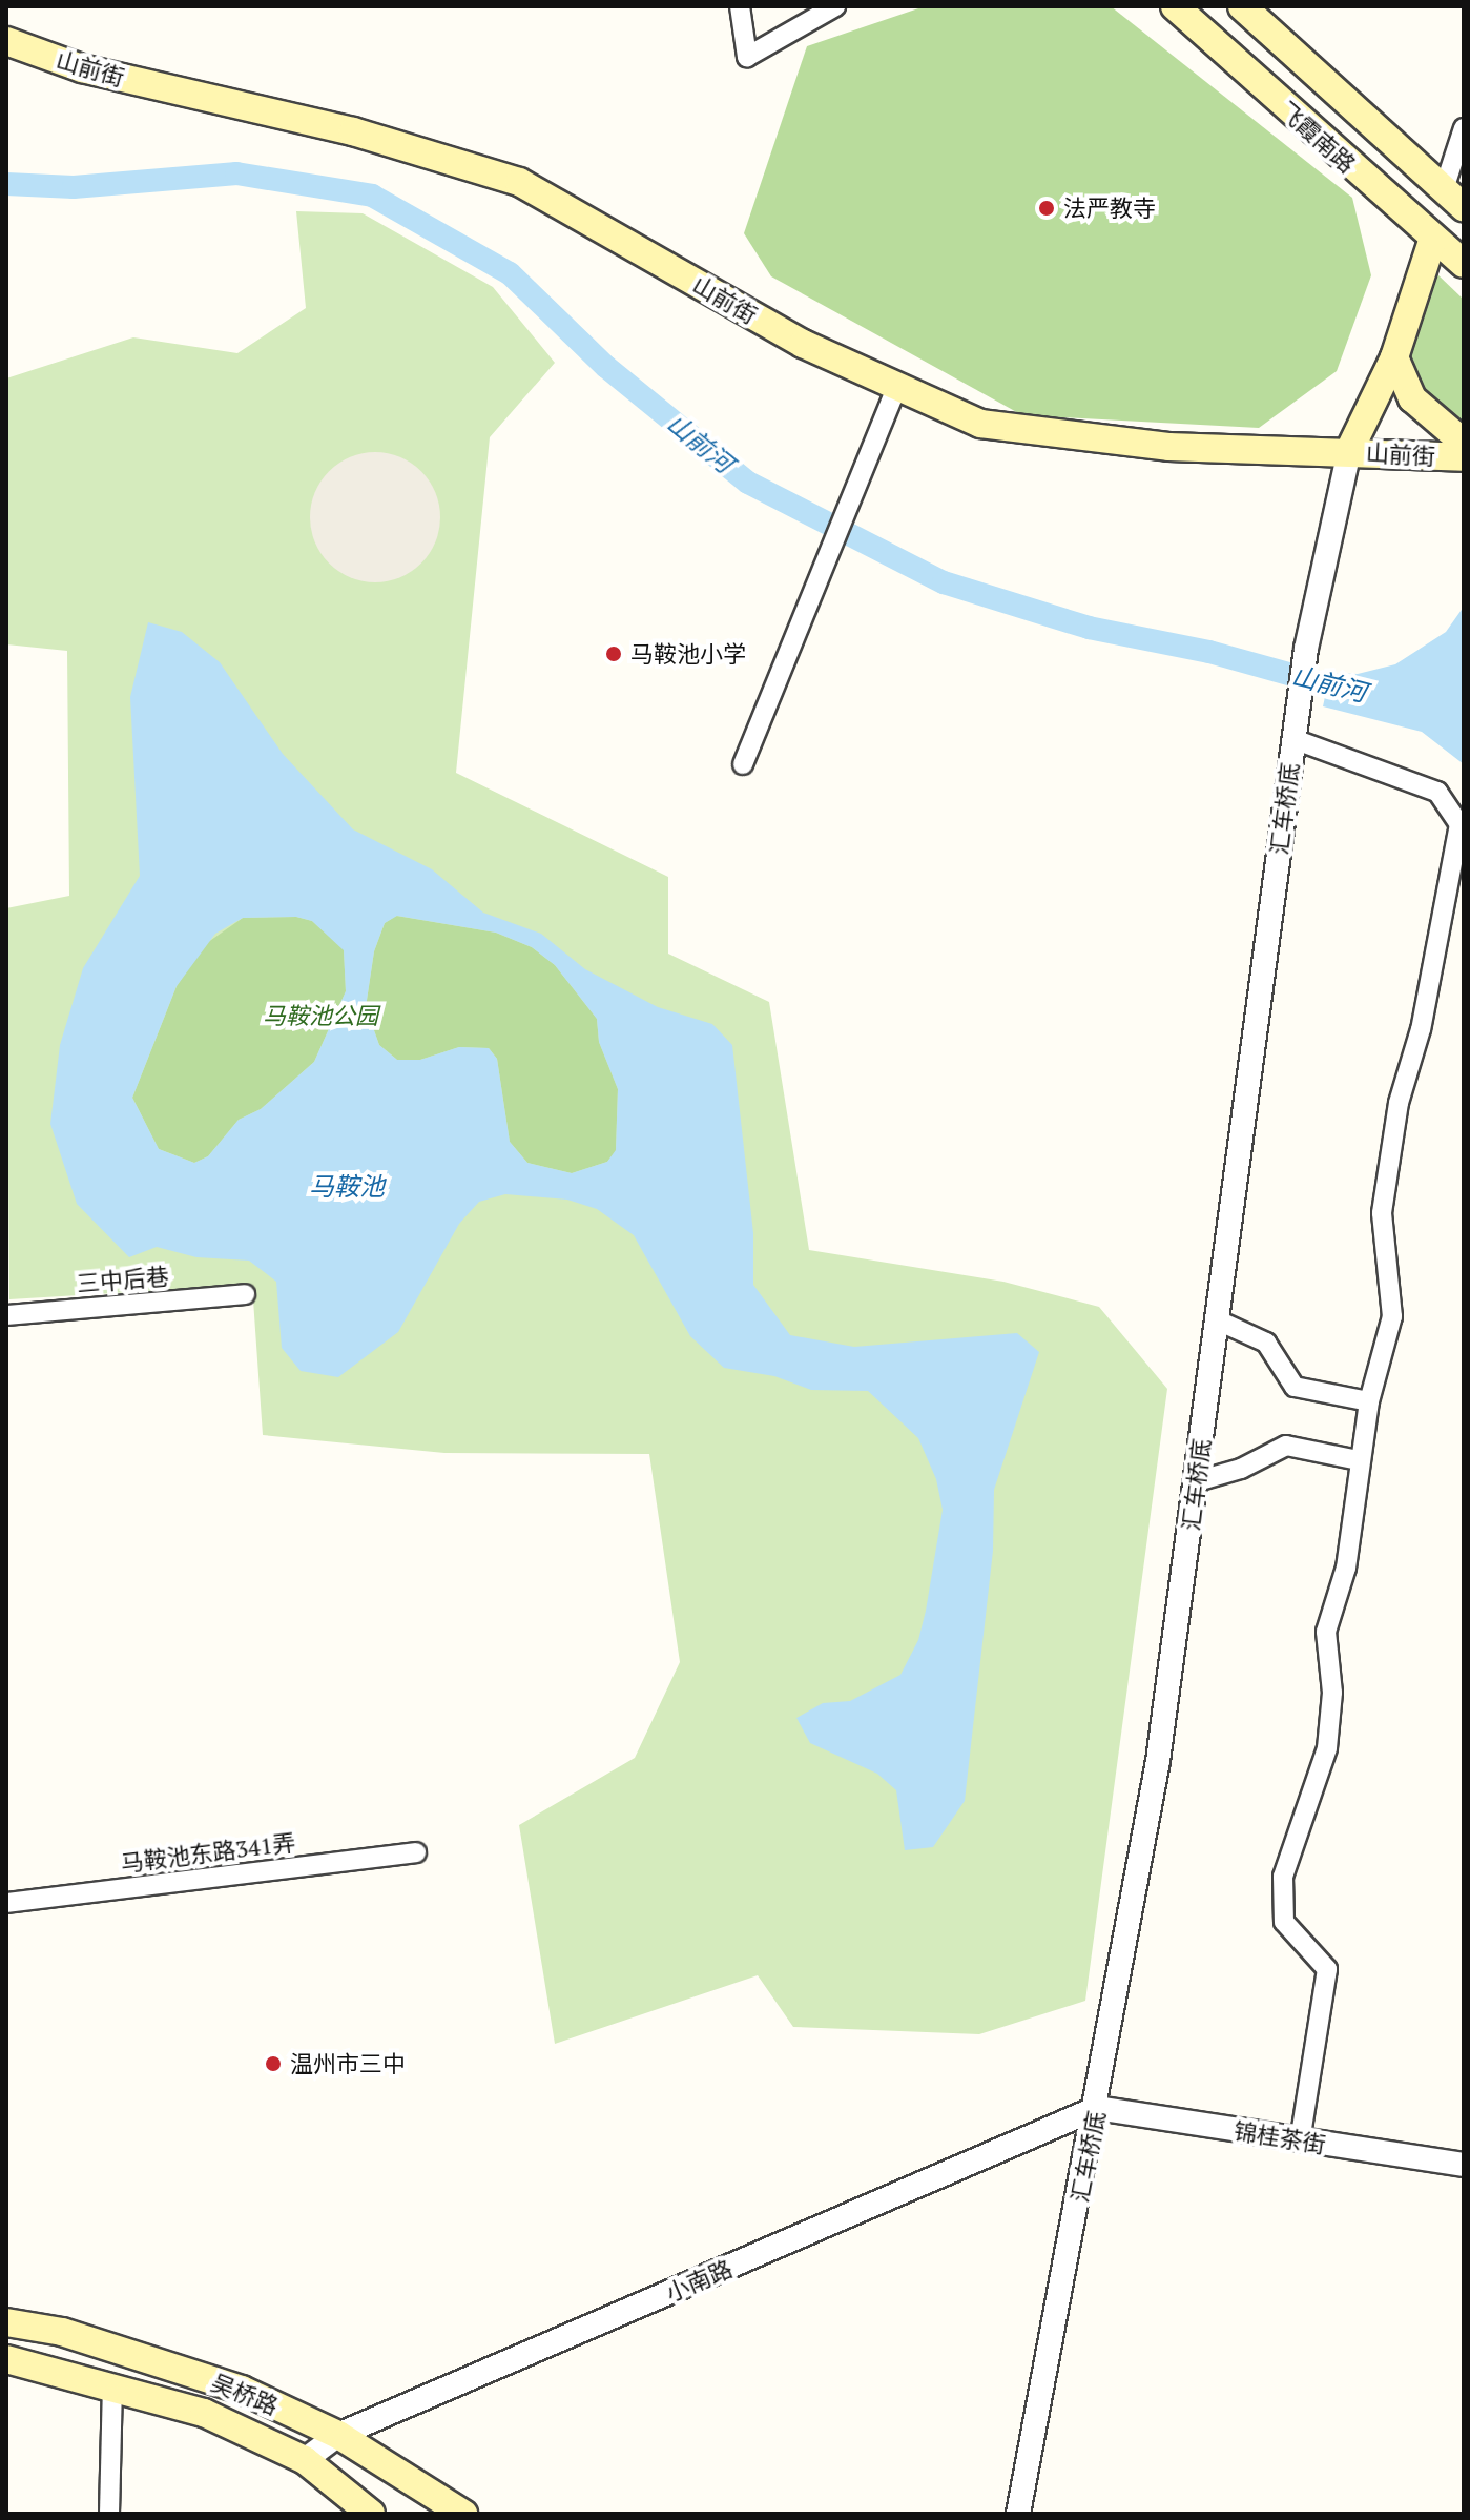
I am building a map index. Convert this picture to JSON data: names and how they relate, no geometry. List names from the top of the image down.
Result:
{
  "streets": {
    "main road": ["山前街", "飞霞南路", "吴桥路"],
    "street": [
      "汇车桥底",
      "三中后巷",
      "马鞍池东路341弄",
      "锦桂茶街",
      "小南路"
    ]
  },
  "crossings": [
    ["山前街", "汇车桥底"],
    ["汇车桥底", "锦桂茶街"],
    ["汇车桥底", "小南路"],
    ["锦桂茶街", "小南路"],
    ["小南路", "吴桥路"]
  ],
  "water": ["山前河", "马鞍池"],
  "parks": ["马鞍池公园"],
  "places": ["法严教寺", "马鞍池小学", "温州市三中"]
}
